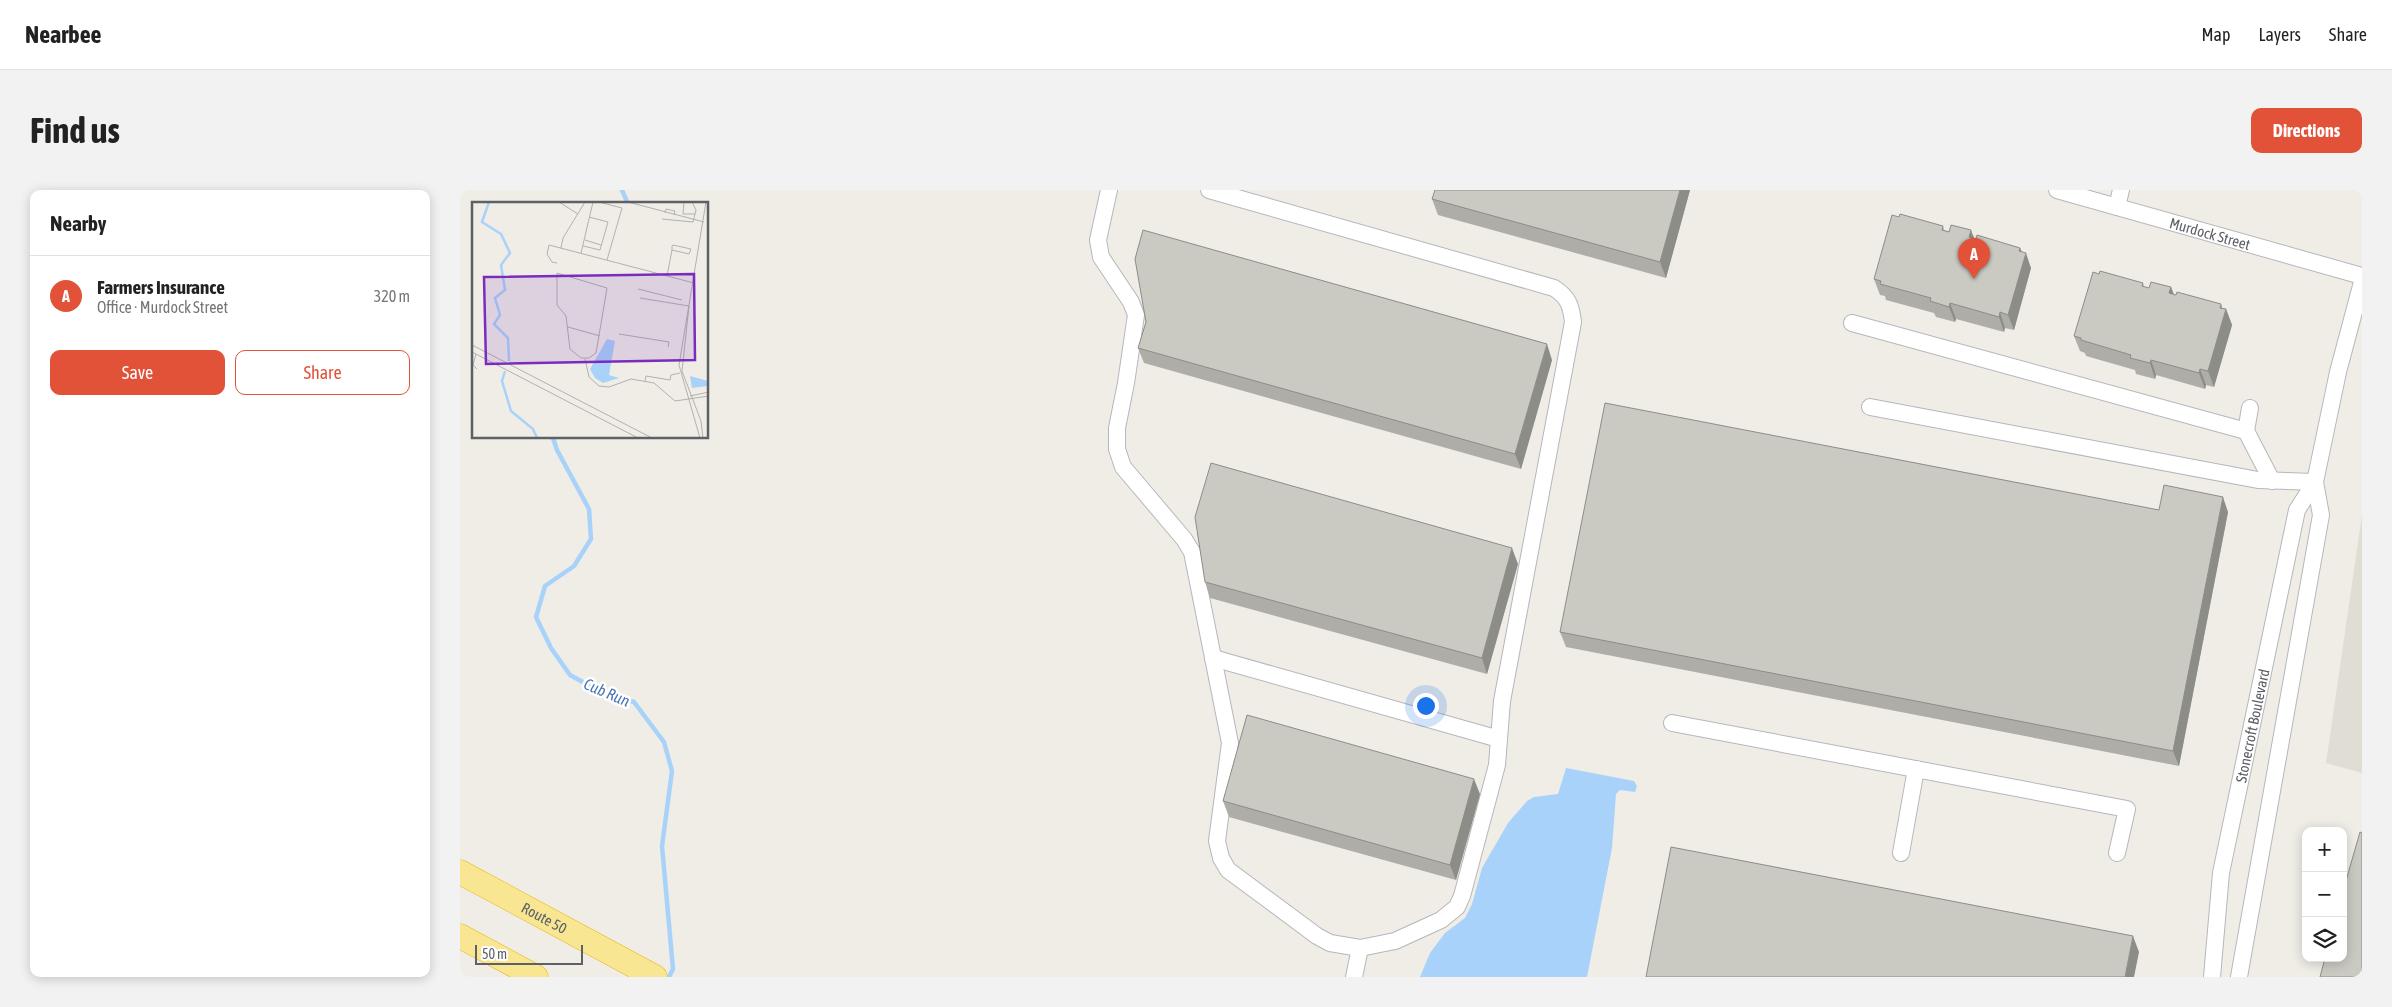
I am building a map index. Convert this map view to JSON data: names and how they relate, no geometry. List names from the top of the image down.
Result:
{
  "streets": {
    "highway": ["Route 50"],
    "street": ["Murdock Street", "Stonecroft Boulevard"]
  },
  "water": ["Cub Run"],
  "scale_bar": "50 m",
  "page": {
    "header": "Nearbee",
    "nav": ["Map", "Layers", "Share"],
    "buttons": [
      "Directions",
      ["Save", "Share"]
    ],
    "title": "Find us",
    "heading": "Nearby",
    "pins": "A",
    "list": [
      {
        "mark": "A",
        "name": "Farmers Insurance",
        "note": "Office · Murdock Street",
        "value": "320 m"
      }
    ],
    "map_buttons": ["+", "−"],
    "scale": "50 m"
  }
}
